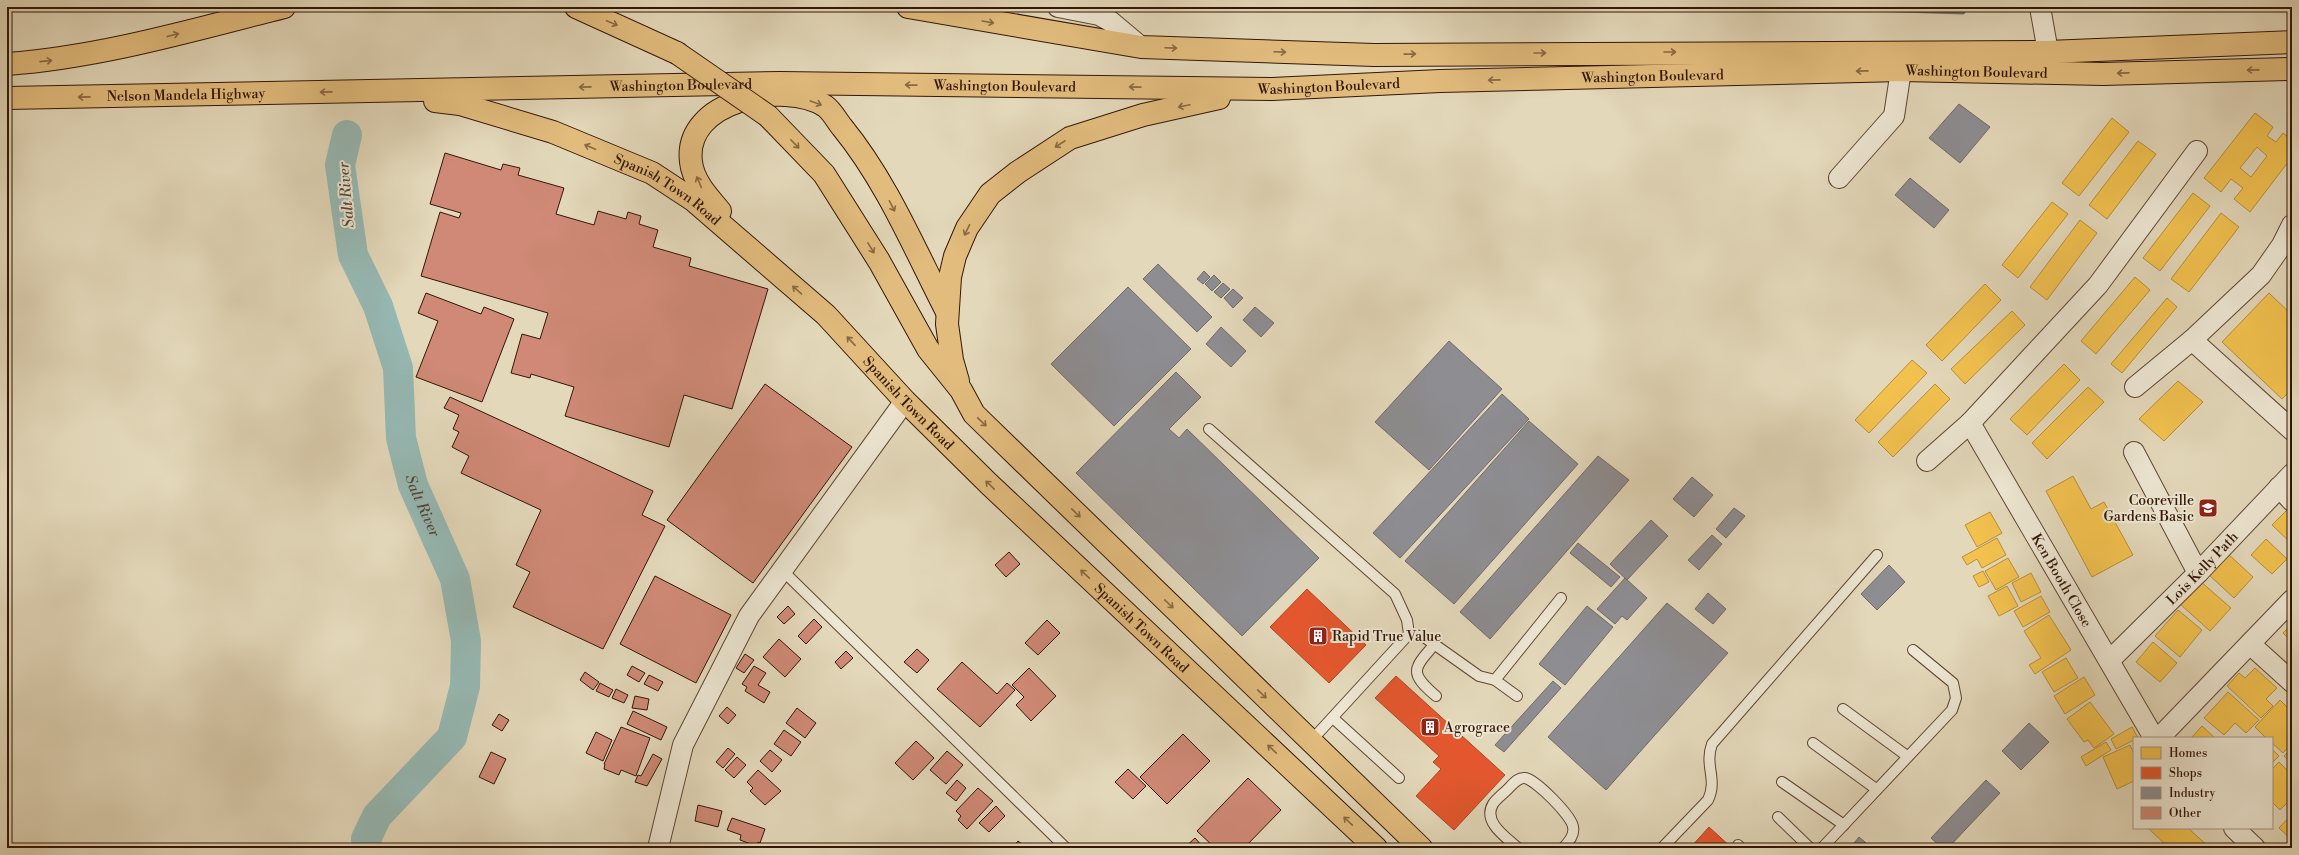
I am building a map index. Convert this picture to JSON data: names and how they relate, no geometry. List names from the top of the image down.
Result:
{
  "streets": {
    "highway": ["Washington Boulevard", "Nelson Mandela Highway", "Spanish Town Road"],
    "street": ["Lois Kelly Path", "Ken Booth Close"]
  },
  "crossings": [
    ["Washington Boulevard", "Nelson Mandela Highway"],
    ["Washington Boulevard", "Spanish Town Road"],
    ["Nelson Mandela Highway", "Spanish Town Road"],
    ["Lois Kelly Path", "Ken Booth Close"]
  ],
  "water": ["Salt River"],
  "places": {
    "school or university": ["Cooreville Gardens Basic"],
    "building": ["Rapid True Value", "Agrograce"]
  },
  "legend": [
    "Homes",
    "Shops",
    "Industry",
    "Other"
  ]
}
